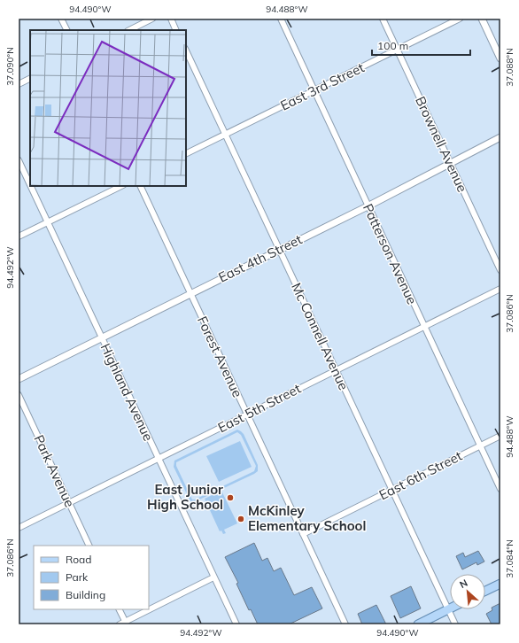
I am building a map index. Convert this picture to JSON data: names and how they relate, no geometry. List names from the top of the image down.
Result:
{
  "streets": {
    "street": [
      "East 3rd Street",
      "Brownell Avenue",
      "Patterson Avenue",
      "East 4th Street",
      "Mc Connell Avenue",
      "Forest Avenue",
      "Highland Avenue",
      "East 5th Street",
      "Park Avenue",
      "East 6th Street"
    ]
  },
  "crossings": [
    ["East 3rd Street", "Brownell Avenue"],
    ["East 3rd Street", "Patterson Avenue"],
    ["East 3rd Street", "Mc Connell Avenue"],
    ["Brownell Avenue", "East 4th Street"],
    ["Patterson Avenue", "East 4th Street"],
    ["Patterson Avenue", "East 5th Street"],
    ["Patterson Avenue", "East 6th Street"],
    ["East 4th Street", "Mc Connell Avenue"],
    ["East 4th Street", "Forest Avenue"],
    ["East 4th Street", "Highland Avenue"],
    ["Mc Connell Avenue", "East 5th Street"],
    ["Mc Connell Avenue", "East 6th Street"],
    ["Forest Avenue", "East 5th Street"],
    ["Forest Avenue", "East 6th Street"],
    ["Highland Avenue", "East 5th Street"],
    ["East 5th Street", "Park Avenue"]
  ],
  "places": ["East Junior High School", "McKinley Elementary School"],
  "legend": ["Road", "Park", "Building"],
  "scale_bar": "100 m",
  "north": "top left",
  "coordinates": [
    "94.490°W",
    "94.488°W",
    "37.090°N",
    "37.088°N",
    "94.492°W",
    "37.086°N",
    "37.084°N"
  ]
}
